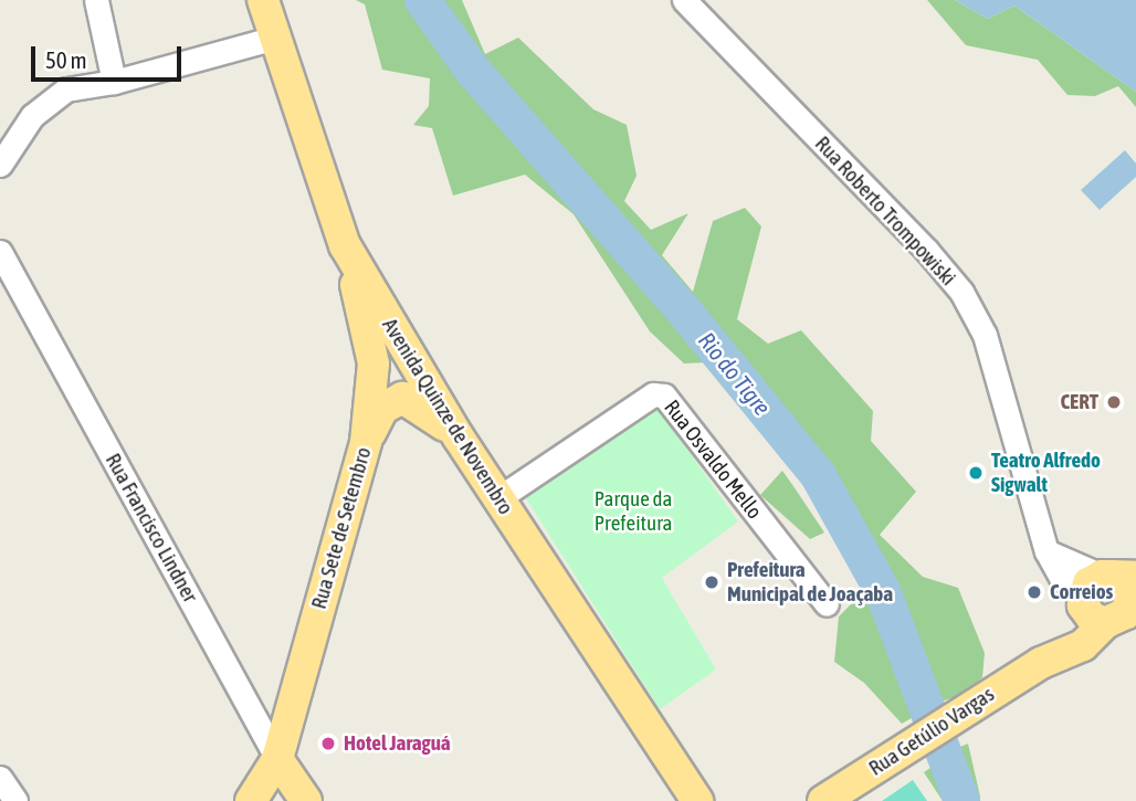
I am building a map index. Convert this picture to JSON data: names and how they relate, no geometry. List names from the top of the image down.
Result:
{
  "streets": {
    "main road": [
      "Avenida Quinze de Novembro",
      "Rua Francisco Lindner",
      "Rua Sete de Setembro",
      "Rua Getúlio Vargas"
    ],
    "street": ["Rua Roberto Trompowiski", "Rua Osvaldo Mello"]
  },
  "crossings": [
    ["Rua Roberto Trompowiski", "Rua Getúlio Vargas"],
    ["Avenida Quinze de Novembro", "Rua Osvaldo Mello"],
    ["Avenida Quinze de Novembro", "Rua Sete de Setembro"],
    ["Rua Francisco Lindner", "Rua Sete de Setembro"]
  ],
  "water": ["Rio do Tigre"],
  "parks": ["Parque da Prefeitura"],
  "places": [
    "CERT",
    "Teatro Alfredo Sigwalt",
    "Prefeitura Municipal de Joaçaba",
    "Correios",
    "Hotel Jaraguá"
  ],
  "scale_bar": "50 m"
}
